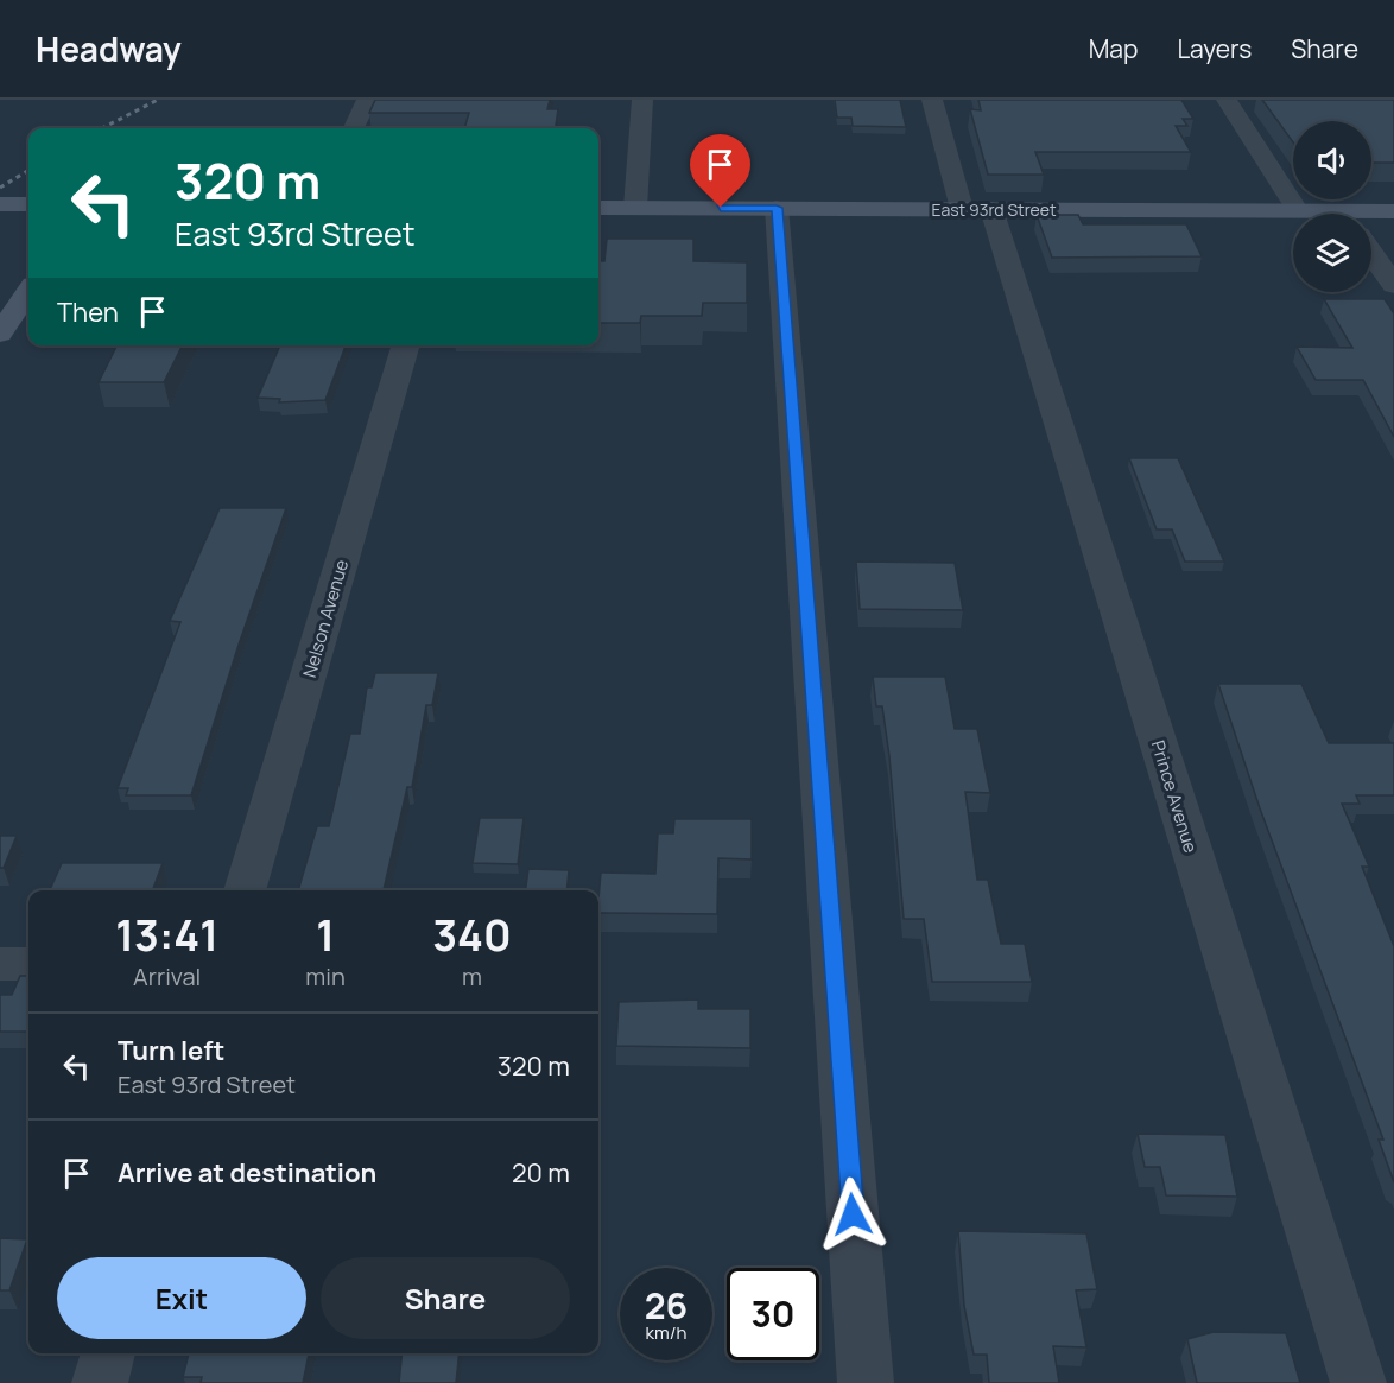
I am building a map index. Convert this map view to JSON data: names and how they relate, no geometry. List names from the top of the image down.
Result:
{
  "streets": {
    "main road": ["East 93rd Street"],
    "street": ["Nelson Avenue", "Prince Avenue"]
  },
  "crossings": [
    ["East 93rd Street", "Prince Avenue"]
  ],
  "page": {
    "header": "Headway",
    "nav": ["Map", "Layers", "Share"],
    "turn": ["320 m", "East 93rd Street"],
    "then": "Then",
    "eta": [
      "13:41",
      "Arrival",
      "1",
      "min",
      "340",
      "m"
    ],
    "list": [
      {
        "name": "Turn left",
        "note": "East 93rd Street",
        "value": "320 m"
      },
      {
        "name": "Arrive at destination",
        "value": "20 m"
      }
    ],
    "buttons": ["Exit", "Share"],
    "speed": "26 km/h",
    "limit": "30"
  }
}
